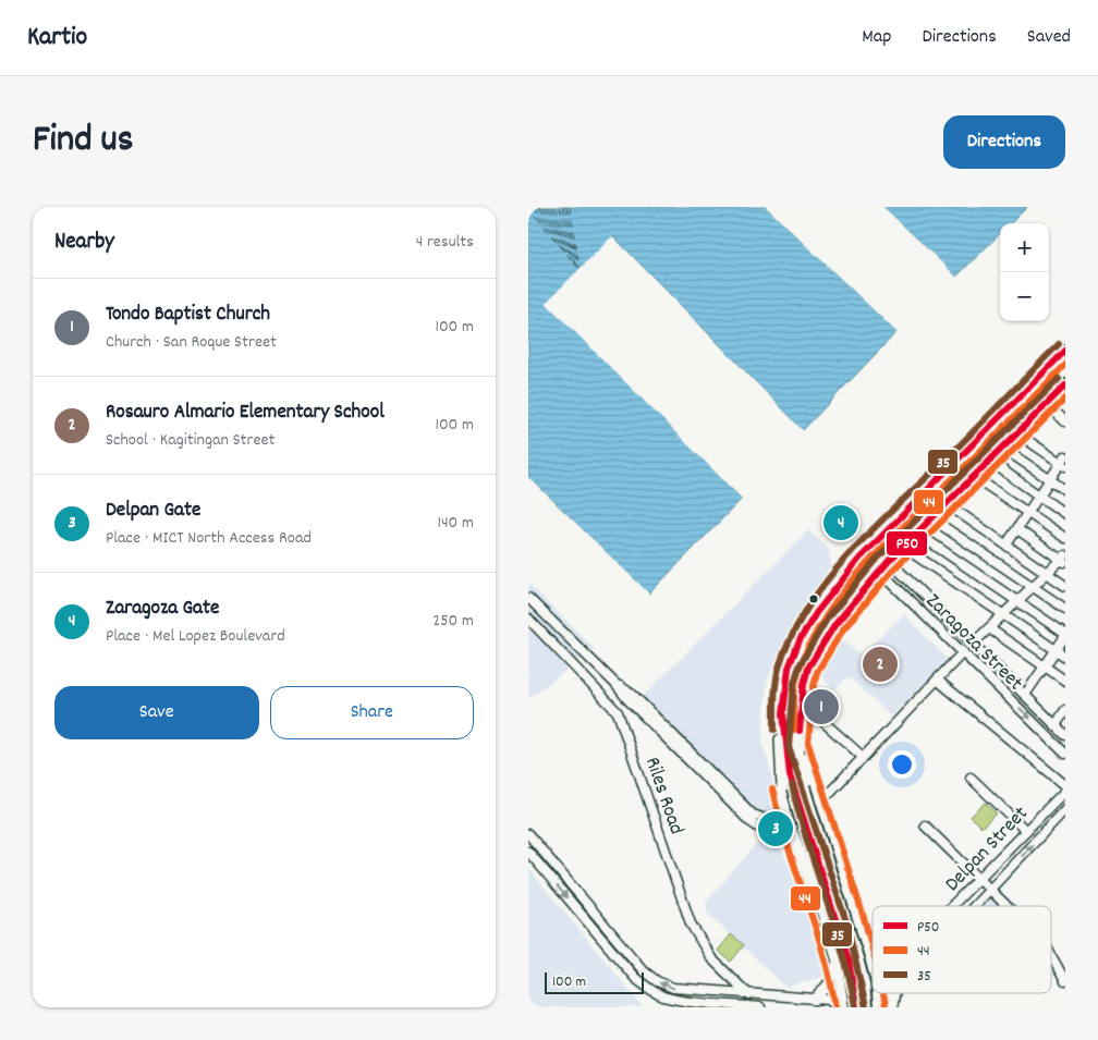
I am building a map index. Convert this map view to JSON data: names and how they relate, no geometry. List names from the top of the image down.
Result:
{
  "streets": {
    "street": ["Zaragoza Street", "Riles Road", "Delpan Street"]
  },
  "lines": ["transit line 35", "transit line P50", "transit line 44"],
  "legend": ["P50", "44", "35"],
  "scale_bar": "100 m",
  "page": {
    "header": "Kartio",
    "nav": ["Map", "Directions", "Saved"],
    "title": "Find us",
    "buttons": [
      "Directions",
      ["Save", "Share"]
    ],
    "heading": ["Nearby", "4 results"],
    "map_buttons": ["+", "−"],
    "list": [
      {
        "mark": "1",
        "name": "Tondo Baptist Church",
        "note": "Church · San Roque Street",
        "value": "100 m"
      },
      {
        "mark": "2",
        "name": "Rosauro Almario Elementary School",
        "note": "School · Kagitingan Street",
        "value": "100 m"
      },
      {
        "mark": "3",
        "name": "Delpan Gate",
        "note": "Place · MICT North Access Road",
        "value": "140 m"
      },
      {
        "mark": "4",
        "name": "Zaragoza Gate",
        "note": "Place · Mel Lopez Boulevard",
        "value": "250 m"
      }
    ],
    "pins": [
      "4",
      "2",
      "1",
      "3"
    ],
    "scale": "100 m"
  }
}
